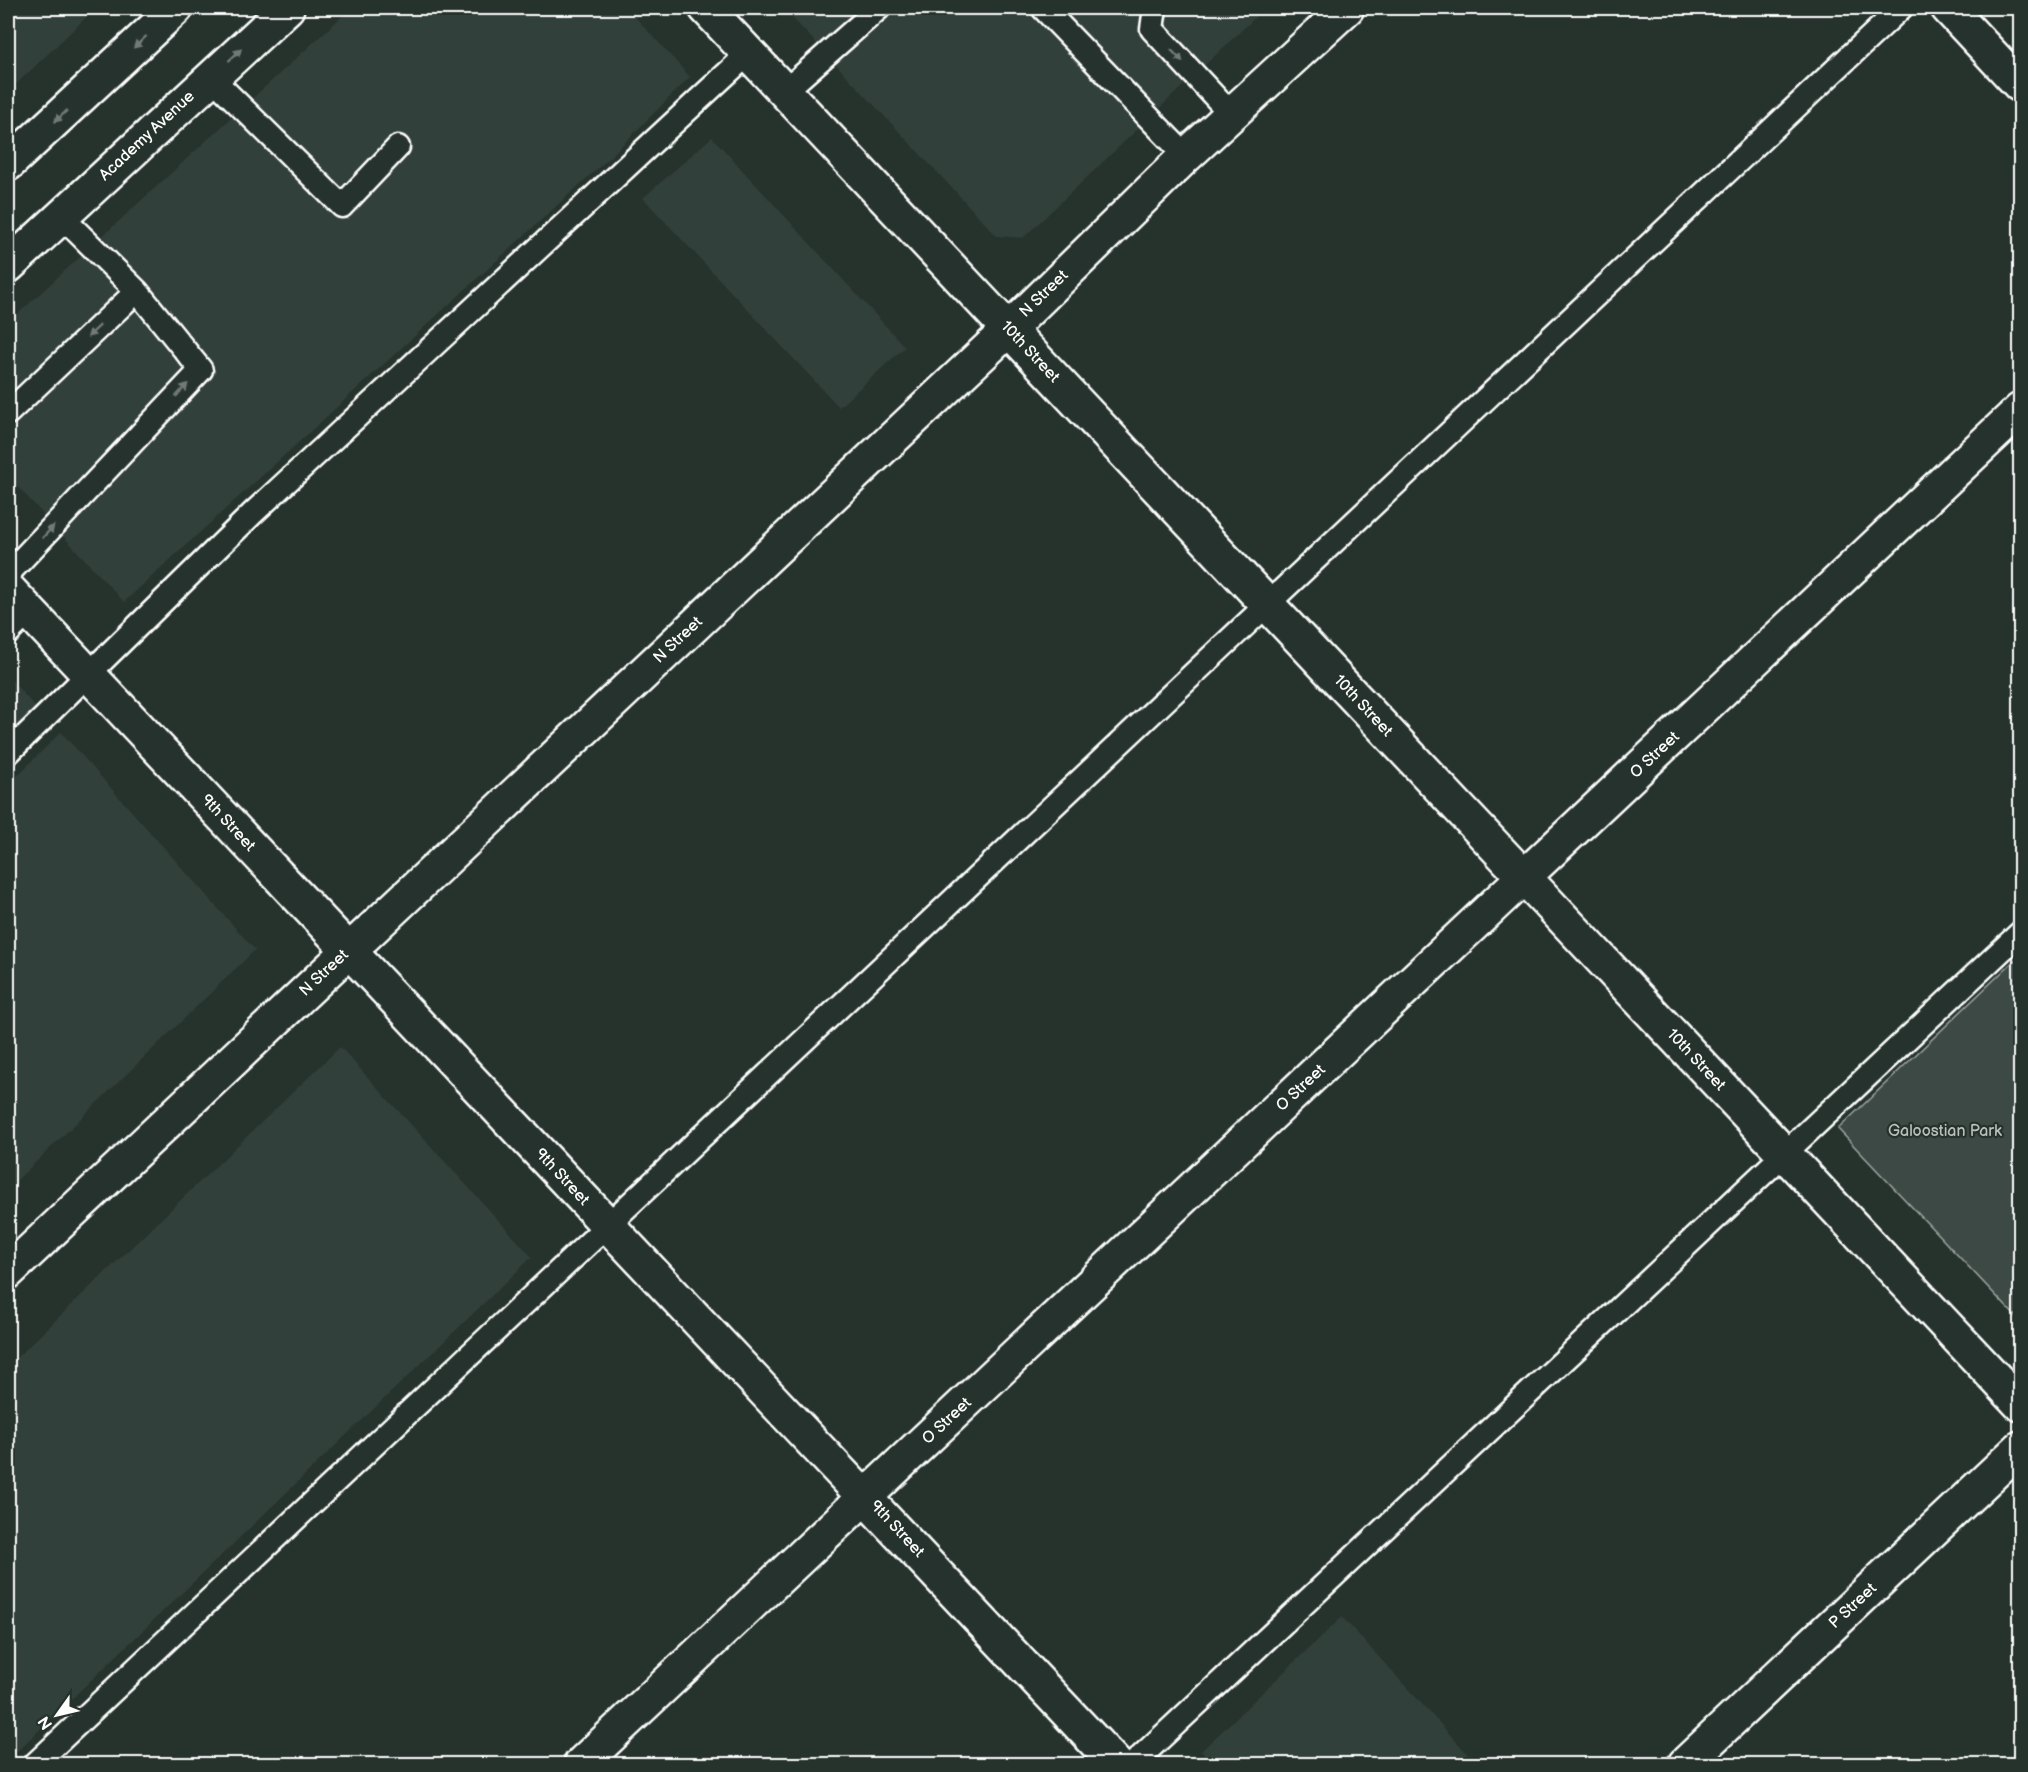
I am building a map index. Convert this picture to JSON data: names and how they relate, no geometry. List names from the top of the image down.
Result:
{
  "streets": {
    "street": [
      "Academy Avenue",
      "N Street",
      "10th Street",
      "O Street",
      "9th Street",
      "P Street"
    ]
  },
  "crossings": [
    ["N Street", "10th Street"],
    ["N Street", "9th Street"],
    ["10th Street", "O Street"],
    ["O Street", "9th Street"]
  ],
  "parks": ["Galoostian Park"],
  "north": "bottom left"
}
